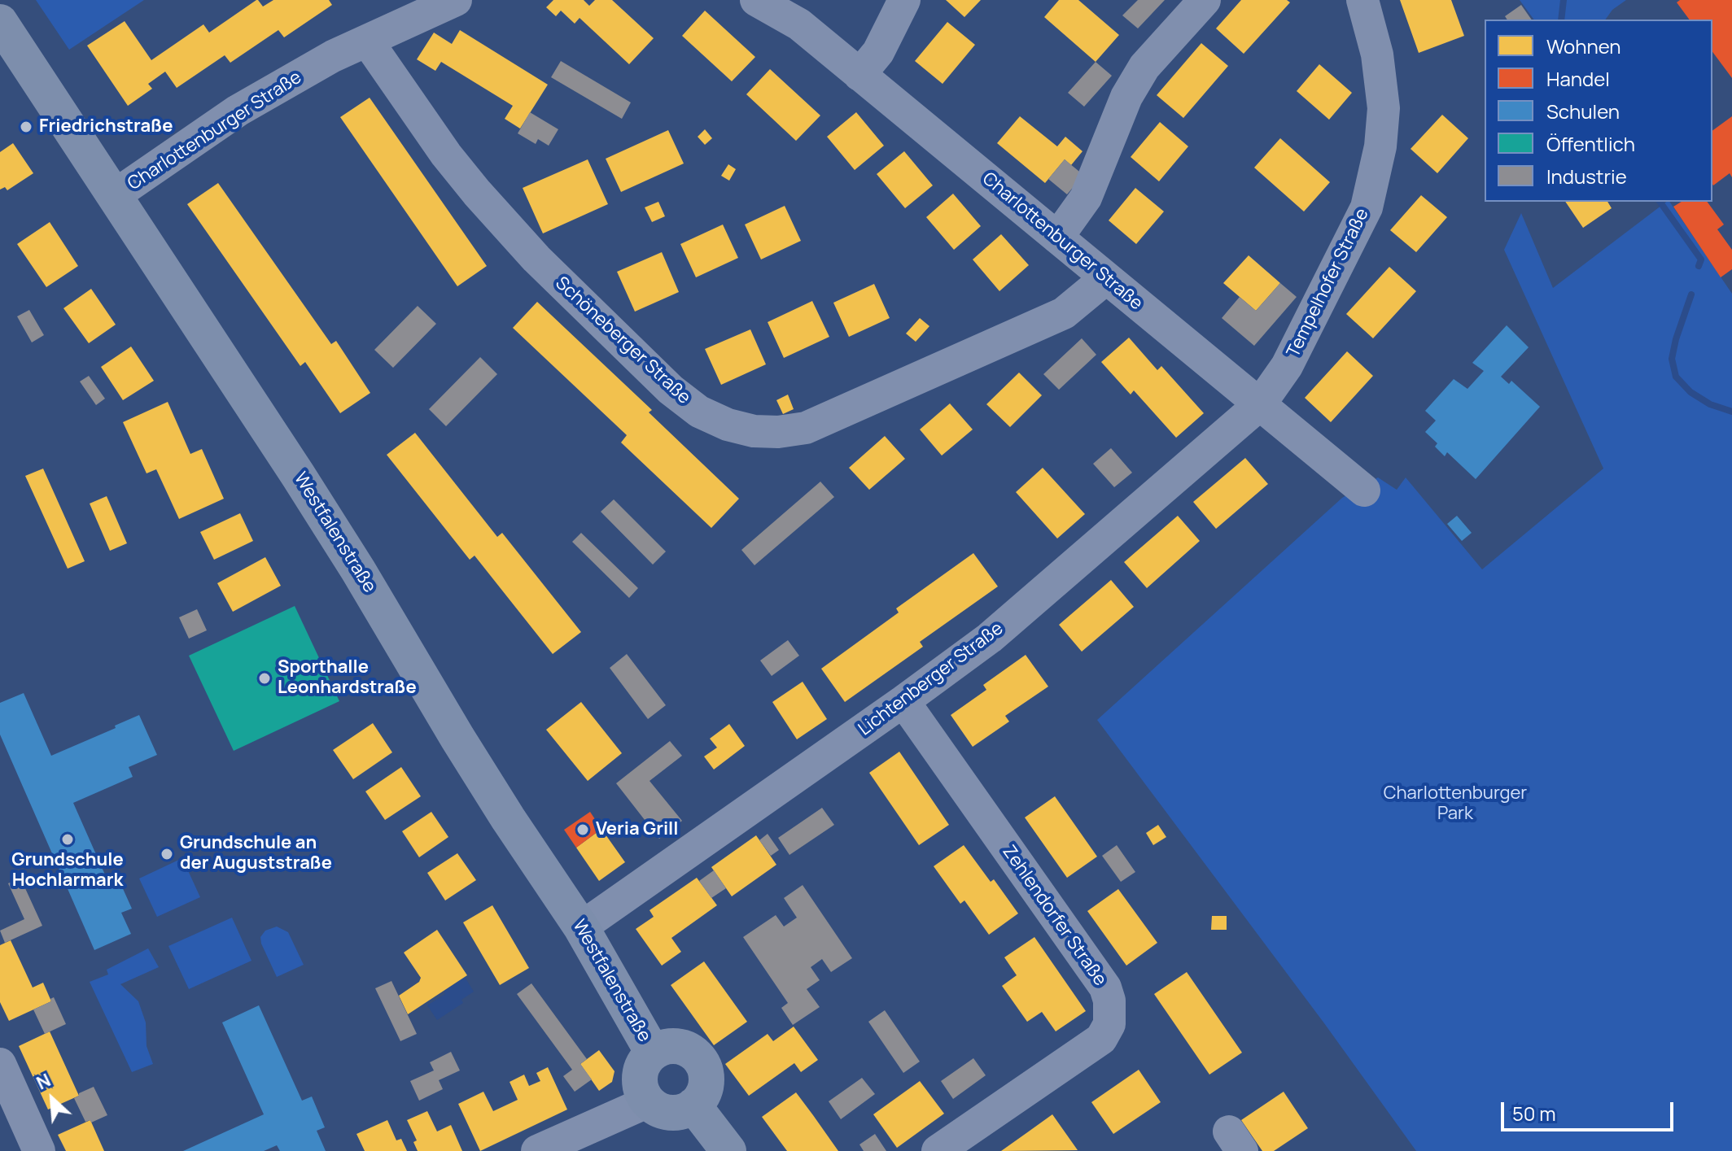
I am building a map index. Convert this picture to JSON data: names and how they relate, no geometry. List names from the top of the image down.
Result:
{
  "streets": {
    "main road": ["Westfalenstraße"],
    "street": [
      "Charlottenburger Straße",
      "Tempelhofer Straße",
      "Schöneberger Straße",
      "Lichtenberger Straße",
      "Zehlendorfer Straße"
    ]
  },
  "crossings": [
    ["Charlottenburger Straße", "Tempelhofer Straße"],
    ["Charlottenburger Straße", "Schöneberger Straße"],
    ["Charlottenburger Straße", "Westfalenstraße"],
    ["Charlottenburger Straße", "Lichtenberger Straße"],
    ["Tempelhofer Straße", "Lichtenberger Straße"],
    ["Westfalenstraße", "Lichtenberger Straße"],
    ["Lichtenberger Straße", "Zehlendorfer Straße"]
  ],
  "parks": ["Charlottenburger Park"],
  "places": [
    "Friedrichstraße",
    "Sporthalle Leonhardstraße",
    "Veria Grill",
    "Grundschule Hochlarmark",
    "Grundschule an der Auguststraße"
  ],
  "legend": [
    "Wohnen",
    "Handel",
    "Schulen",
    "Öffentlich",
    "Industrie"
  ],
  "scale_bar": "50 m",
  "north": "top left"
}
